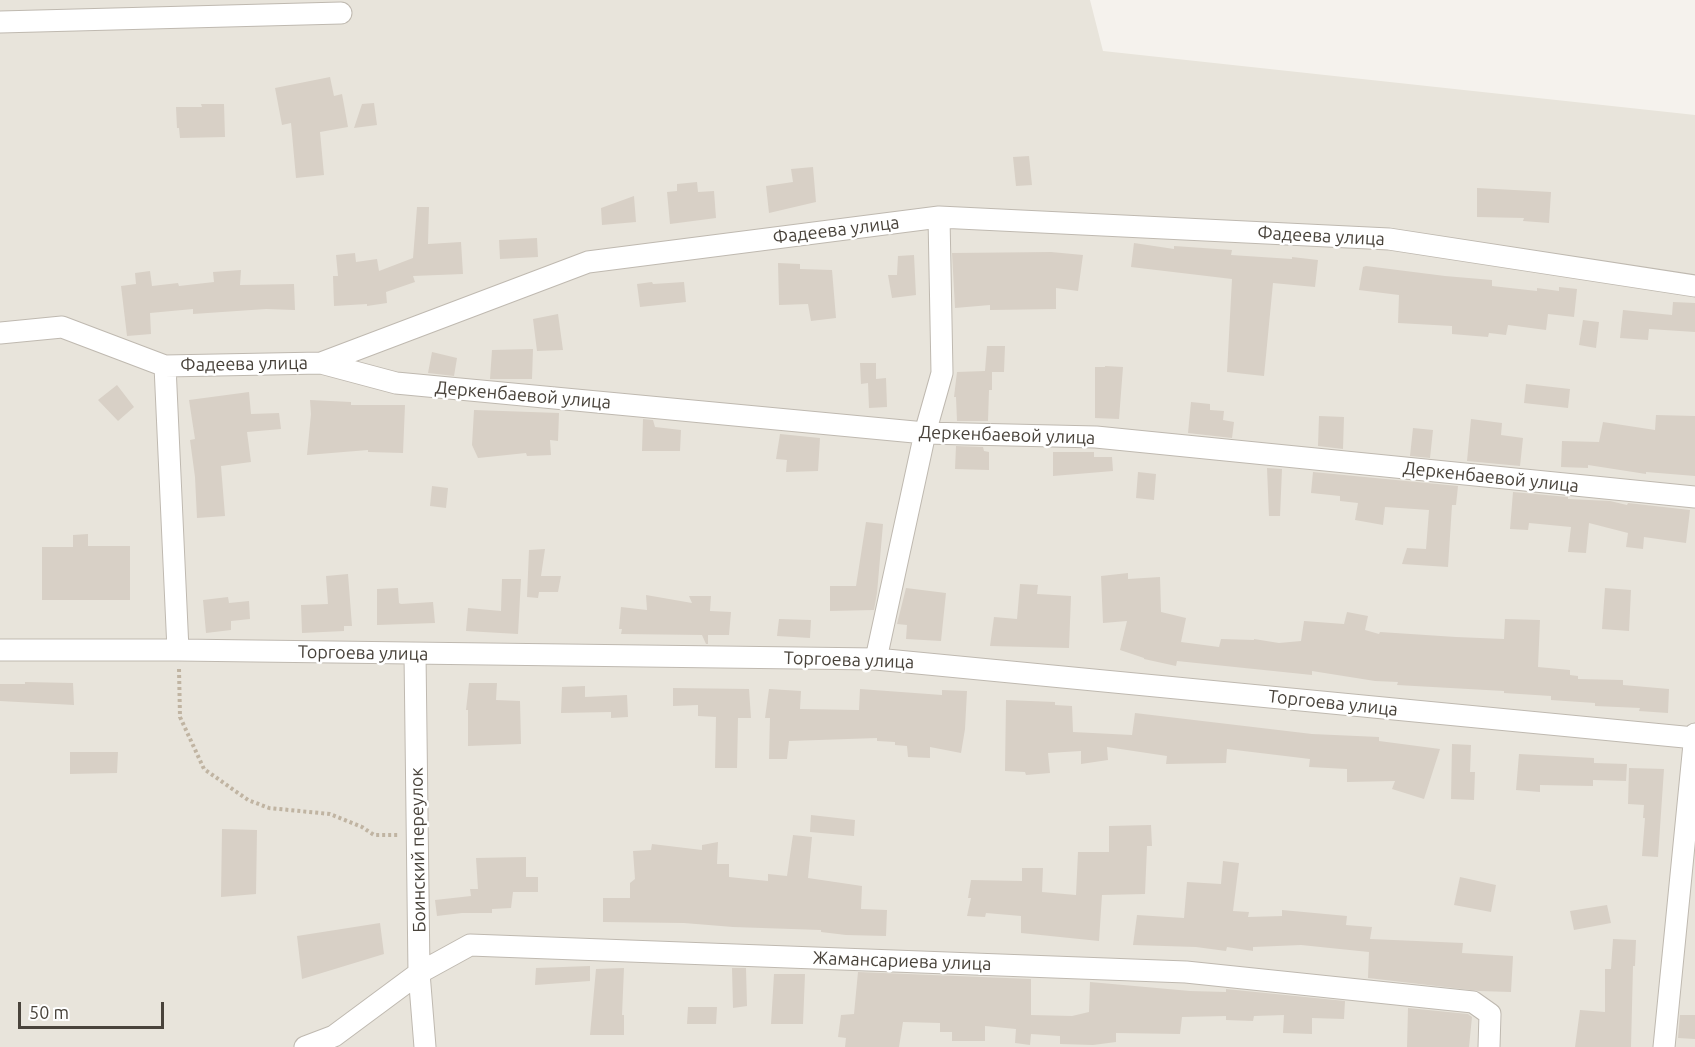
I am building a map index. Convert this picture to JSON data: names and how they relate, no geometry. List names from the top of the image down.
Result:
{
  "streets": {
    "street": [
      "Фадеева улица",
      "Деркенбаевой улица",
      "Торгоева улица",
      "Боинский переулок",
      "Жамансариева улица"
    ]
  },
  "crossings": [
    ["Фадеева улица", "Деркенбаевой улица"],
    ["Торгоева улица", "Боинский переулок"],
    ["Боинский переулок", "Жамансариева улица"]
  ],
  "scale_bar": "50 m"
}
